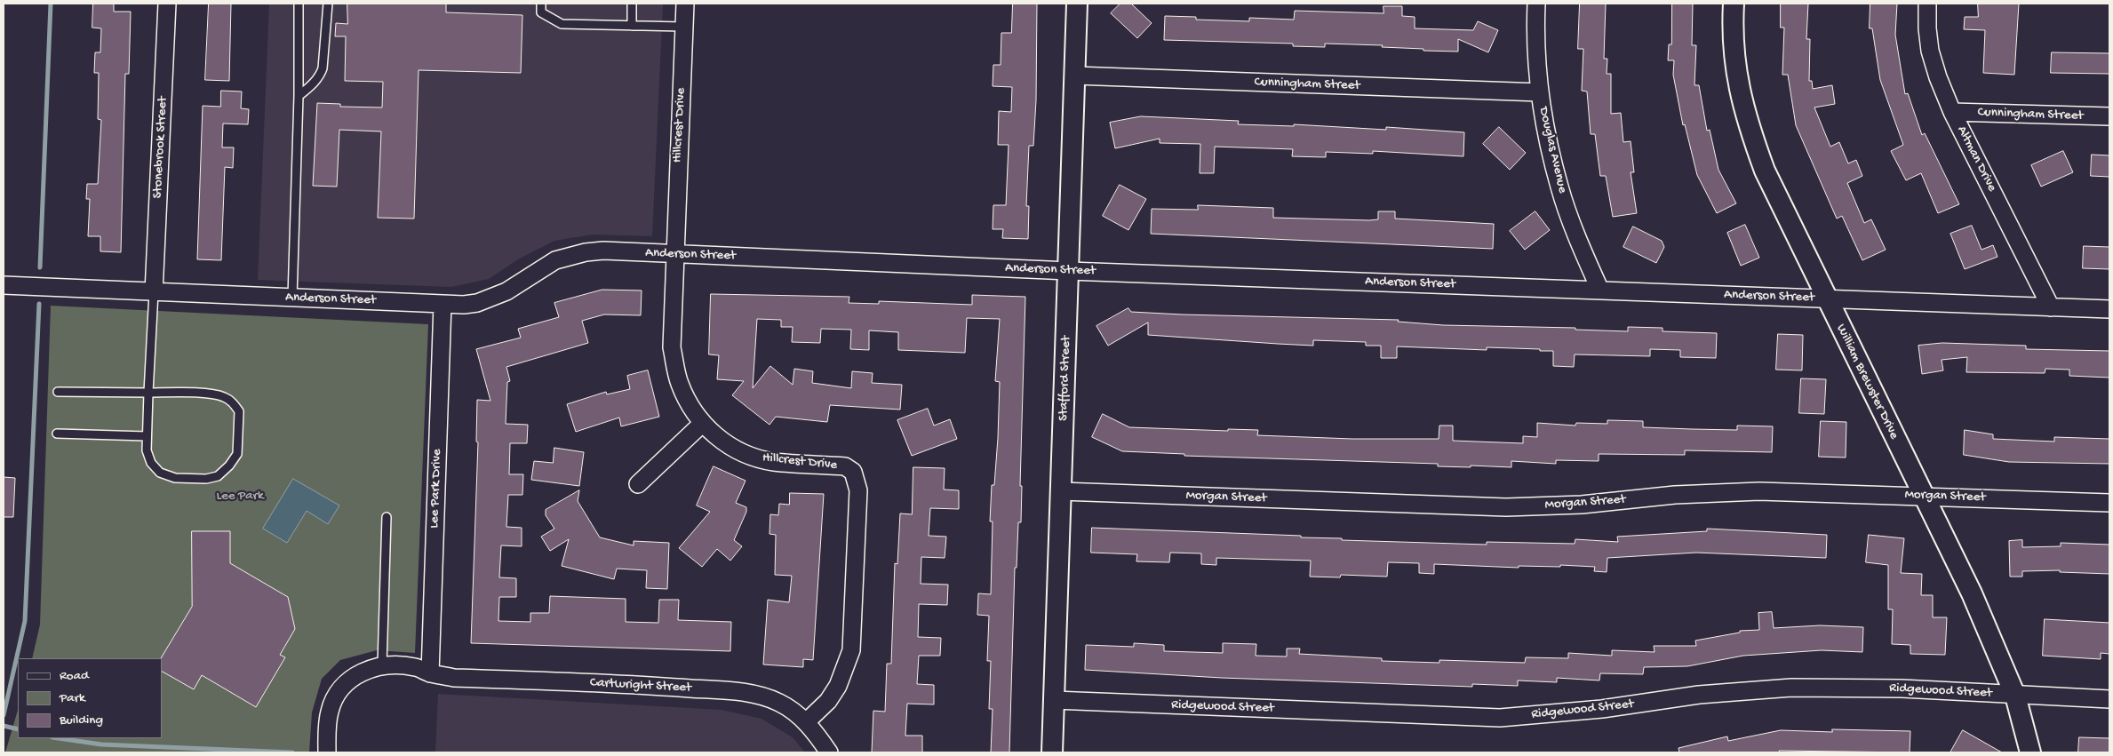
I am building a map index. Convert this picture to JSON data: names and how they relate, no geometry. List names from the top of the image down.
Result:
{
  "streets": {
    "street": [
      "Cunningham Street",
      "Hillcrest Drive",
      "Stonebrook Street",
      "Douglas Avenue",
      "Altman Drive",
      "Anderson Street",
      "Stafford Street",
      "William Brewster Drive",
      "Lee Park Drive",
      "Morgan Street",
      "Cartwright Street",
      "Ridgewood Street"
    ]
  },
  "crossings": [
    ["Cunningham Street", "Douglas Avenue"],
    ["Cunningham Street", "Altman Drive"],
    ["Cunningham Street", "Stafford Street"],
    ["Hillcrest Drive", "Anderson Street"],
    ["Hillcrest Drive", "Cartwright Street"],
    ["Stonebrook Street", "Anderson Street"],
    ["Douglas Avenue", "Anderson Street"],
    ["Altman Drive", "Anderson Street"],
    ["Anderson Street", "Stafford Street"],
    ["Anderson Street", "William Brewster Drive"],
    ["Anderson Street", "Lee Park Drive"],
    ["Stafford Street", "Morgan Street"],
    ["Stafford Street", "Ridgewood Street"],
    ["William Brewster Drive", "Morgan Street"],
    ["William Brewster Drive", "Ridgewood Street"],
    ["Lee Park Drive", "Cartwright Street"]
  ],
  "parks": ["Lee Park"],
  "legend": ["Road", "Park", "Building"]
}
